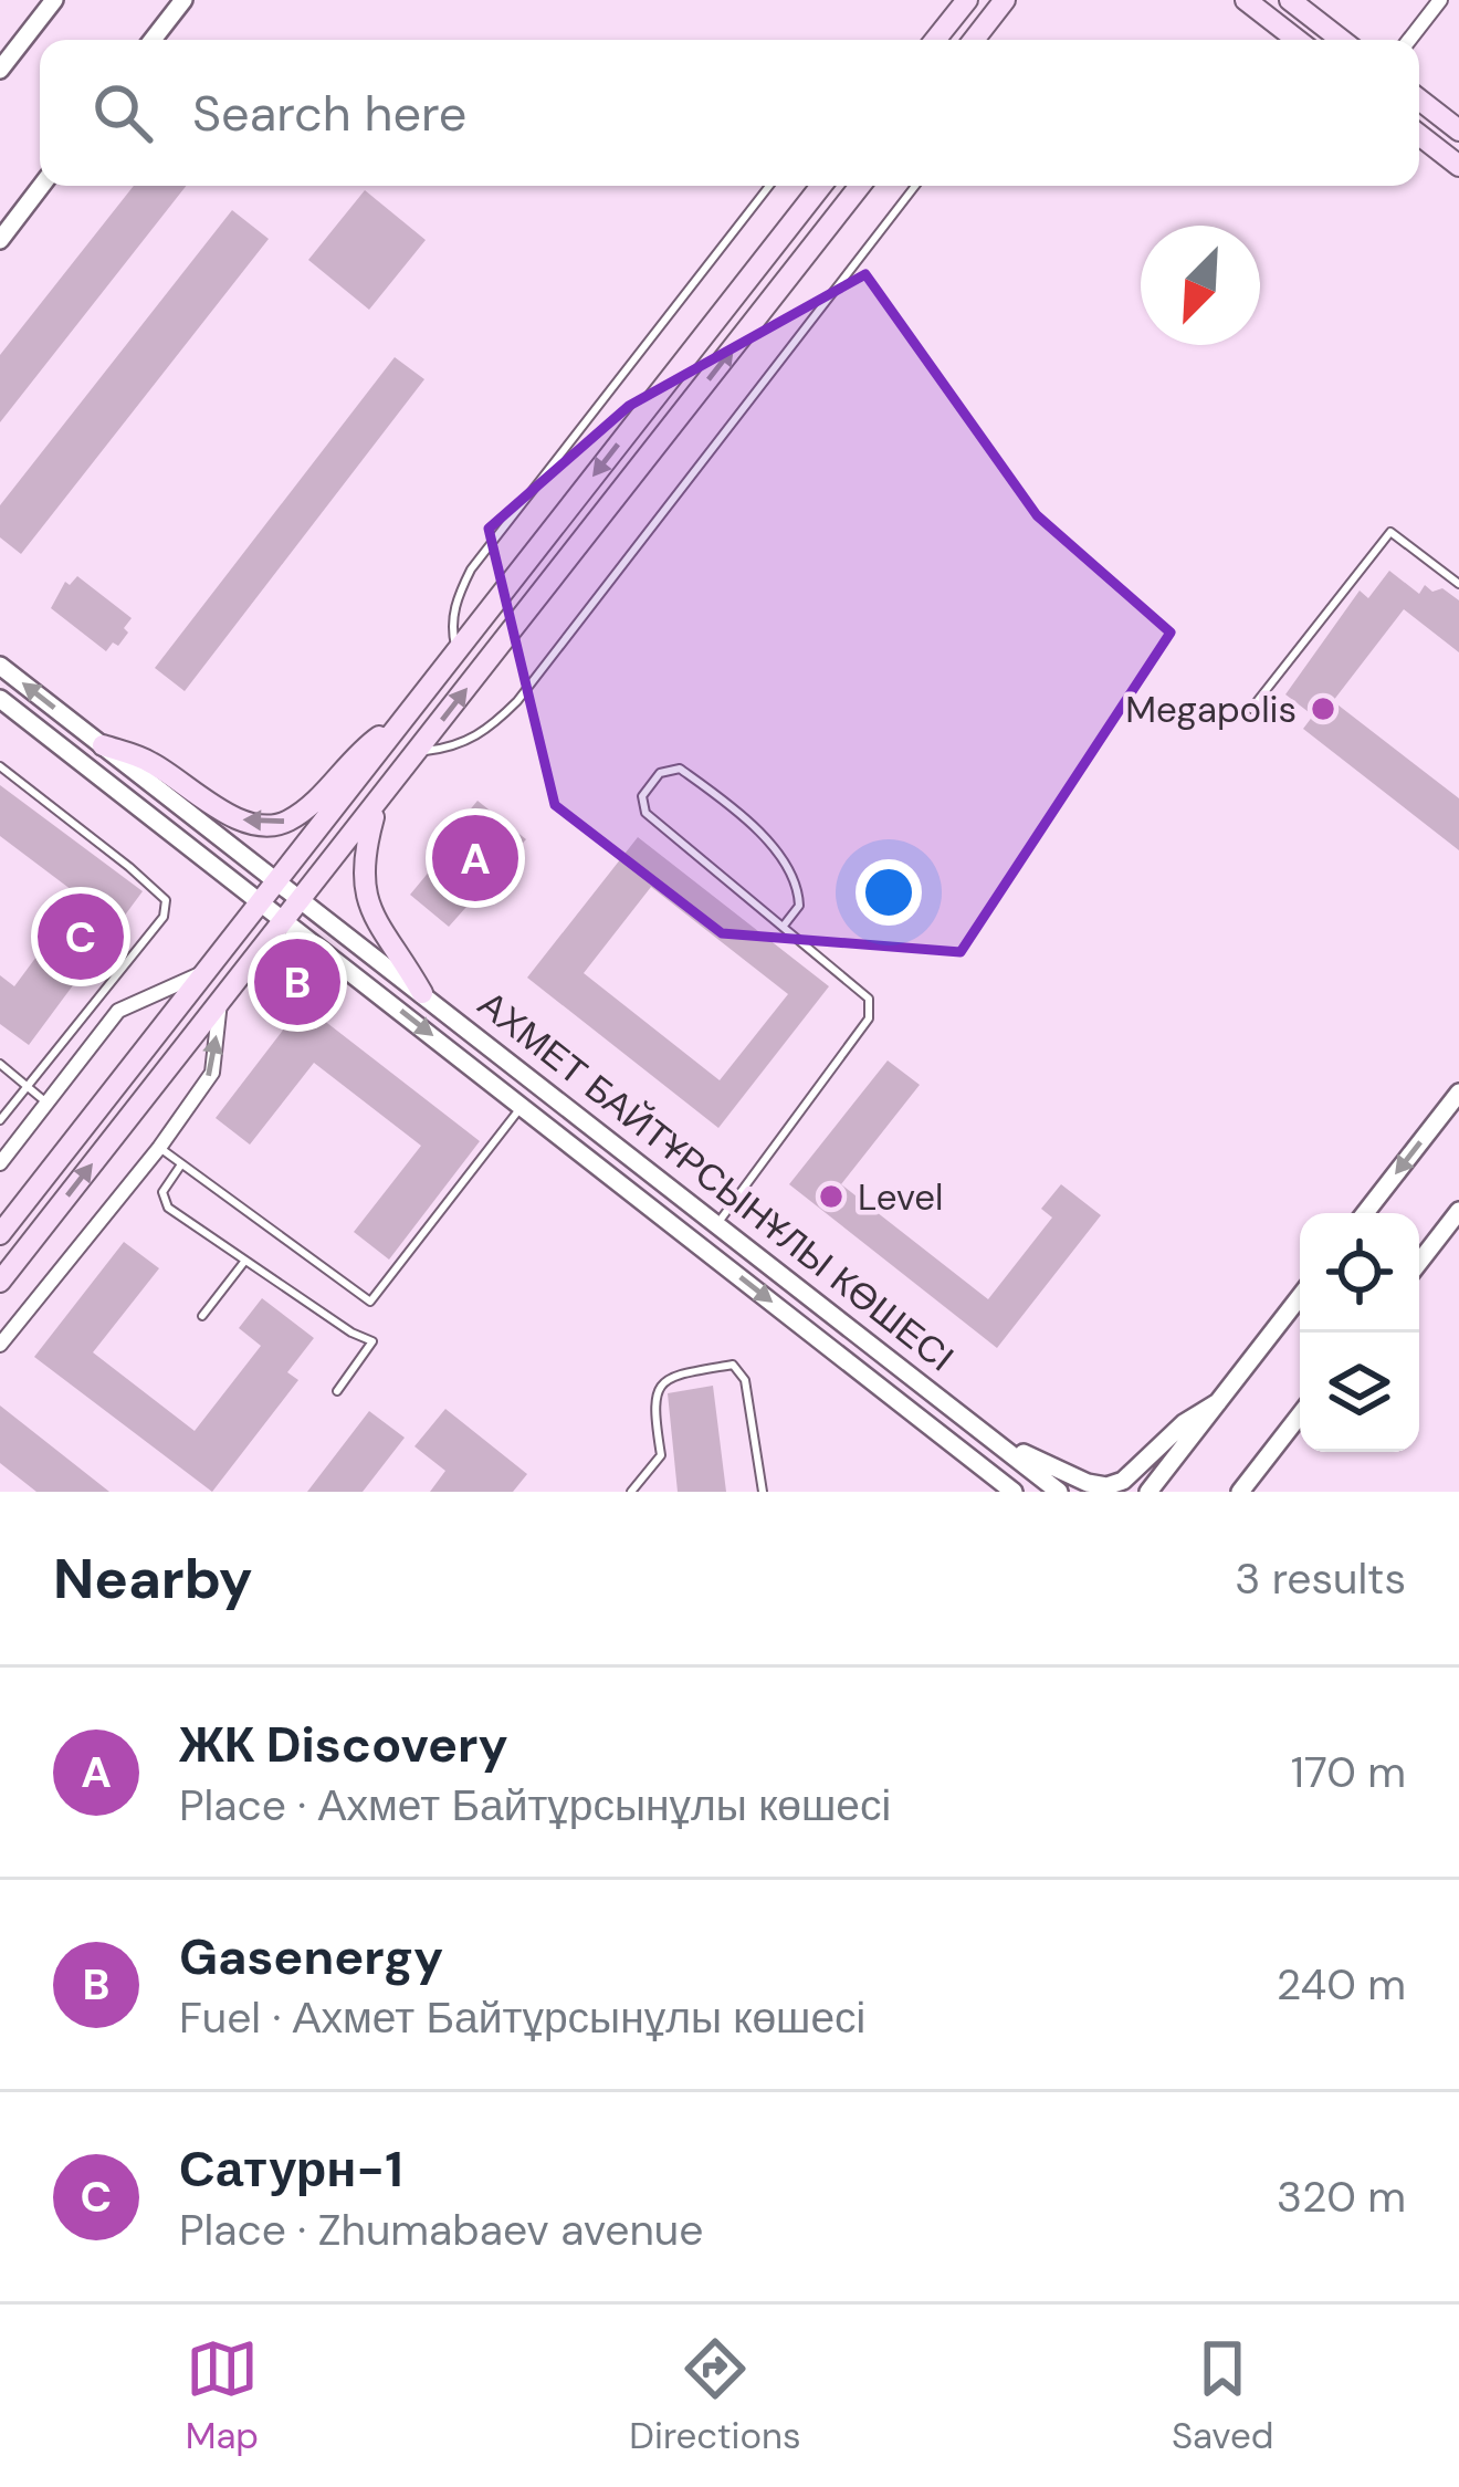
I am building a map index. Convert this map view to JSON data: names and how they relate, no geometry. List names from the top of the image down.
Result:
{
  "streets": {
    "street": ["АХМЕТ БАЙТҰРСЫНҰЛЫ КӨШЕСІ"]
  },
  "places": ["Megapolis", "Level"],
  "north": "bottom left",
  "page": {
    "search": "Search here",
    "pins": ["A", "C", "B"],
    "heading": ["Nearby", "3 results"],
    "list": [
      {
        "mark": "A",
        "name": "ЖК Discovery",
        "note": "Place · Ахмет Байтұрсынұлы көшесі",
        "value": "170 m"
      },
      {
        "mark": "B",
        "name": "Gasenergy",
        "note": "Fuel · Ахмет Байтұрсынұлы көшесі",
        "value": "240 m"
      },
      {
        "mark": "C",
        "name": "Сатурн-1",
        "note": "Place · Zhumabaev avenue",
        "value": "320 m"
      }
    ],
    "nav": ["Map", "Directions", "Saved"]
  }
}
